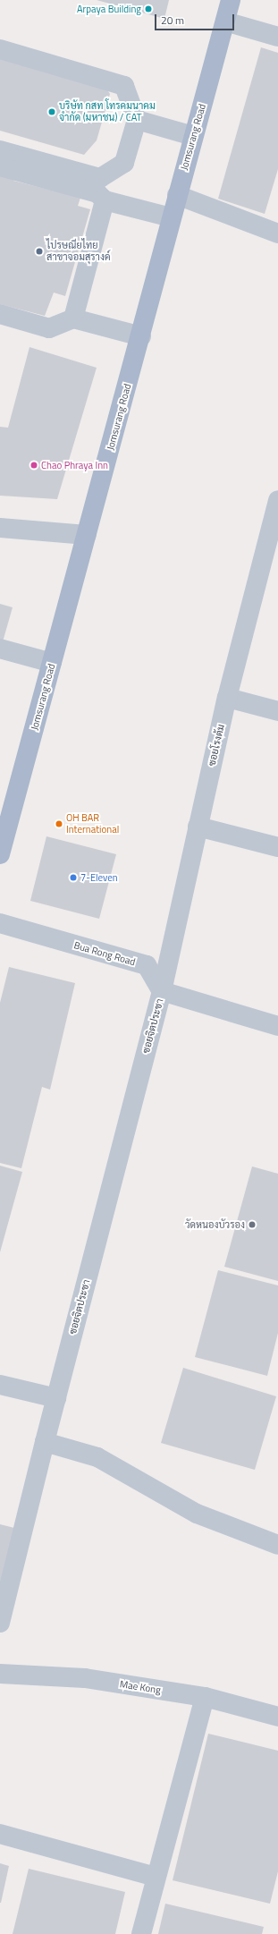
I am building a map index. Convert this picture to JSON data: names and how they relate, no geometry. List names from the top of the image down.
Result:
{
  "streets": {
    "main road": ["Jomsurang Road"],
    "street": [
      "ซอยโรงต้ม",
      "Bua Rong Road",
      "ซอยจิตประชา",
      "Mae Kong"
    ]
  },
  "crossings": [
    ["ซอยโรงต้ม", "Bua Rong Road"],
    ["ซอยโรงต้ม", "ซอยจิตประชา"],
    ["Bua Rong Road", "ซอยจิตประชา"]
  ],
  "places": [
    "Arpaya Building",
    "บริษัท กสท โทรคมนาคม จำกัด (มหาชน) / CAT",
    "ไปรษณียไทย สาขาจอมสุรางค์",
    "Chao Phraya Inn",
    "OH BAR International",
    "7-Eleven",
    "วัดหนองบัวรอง"
  ],
  "scale_bar": "20 m"
}
